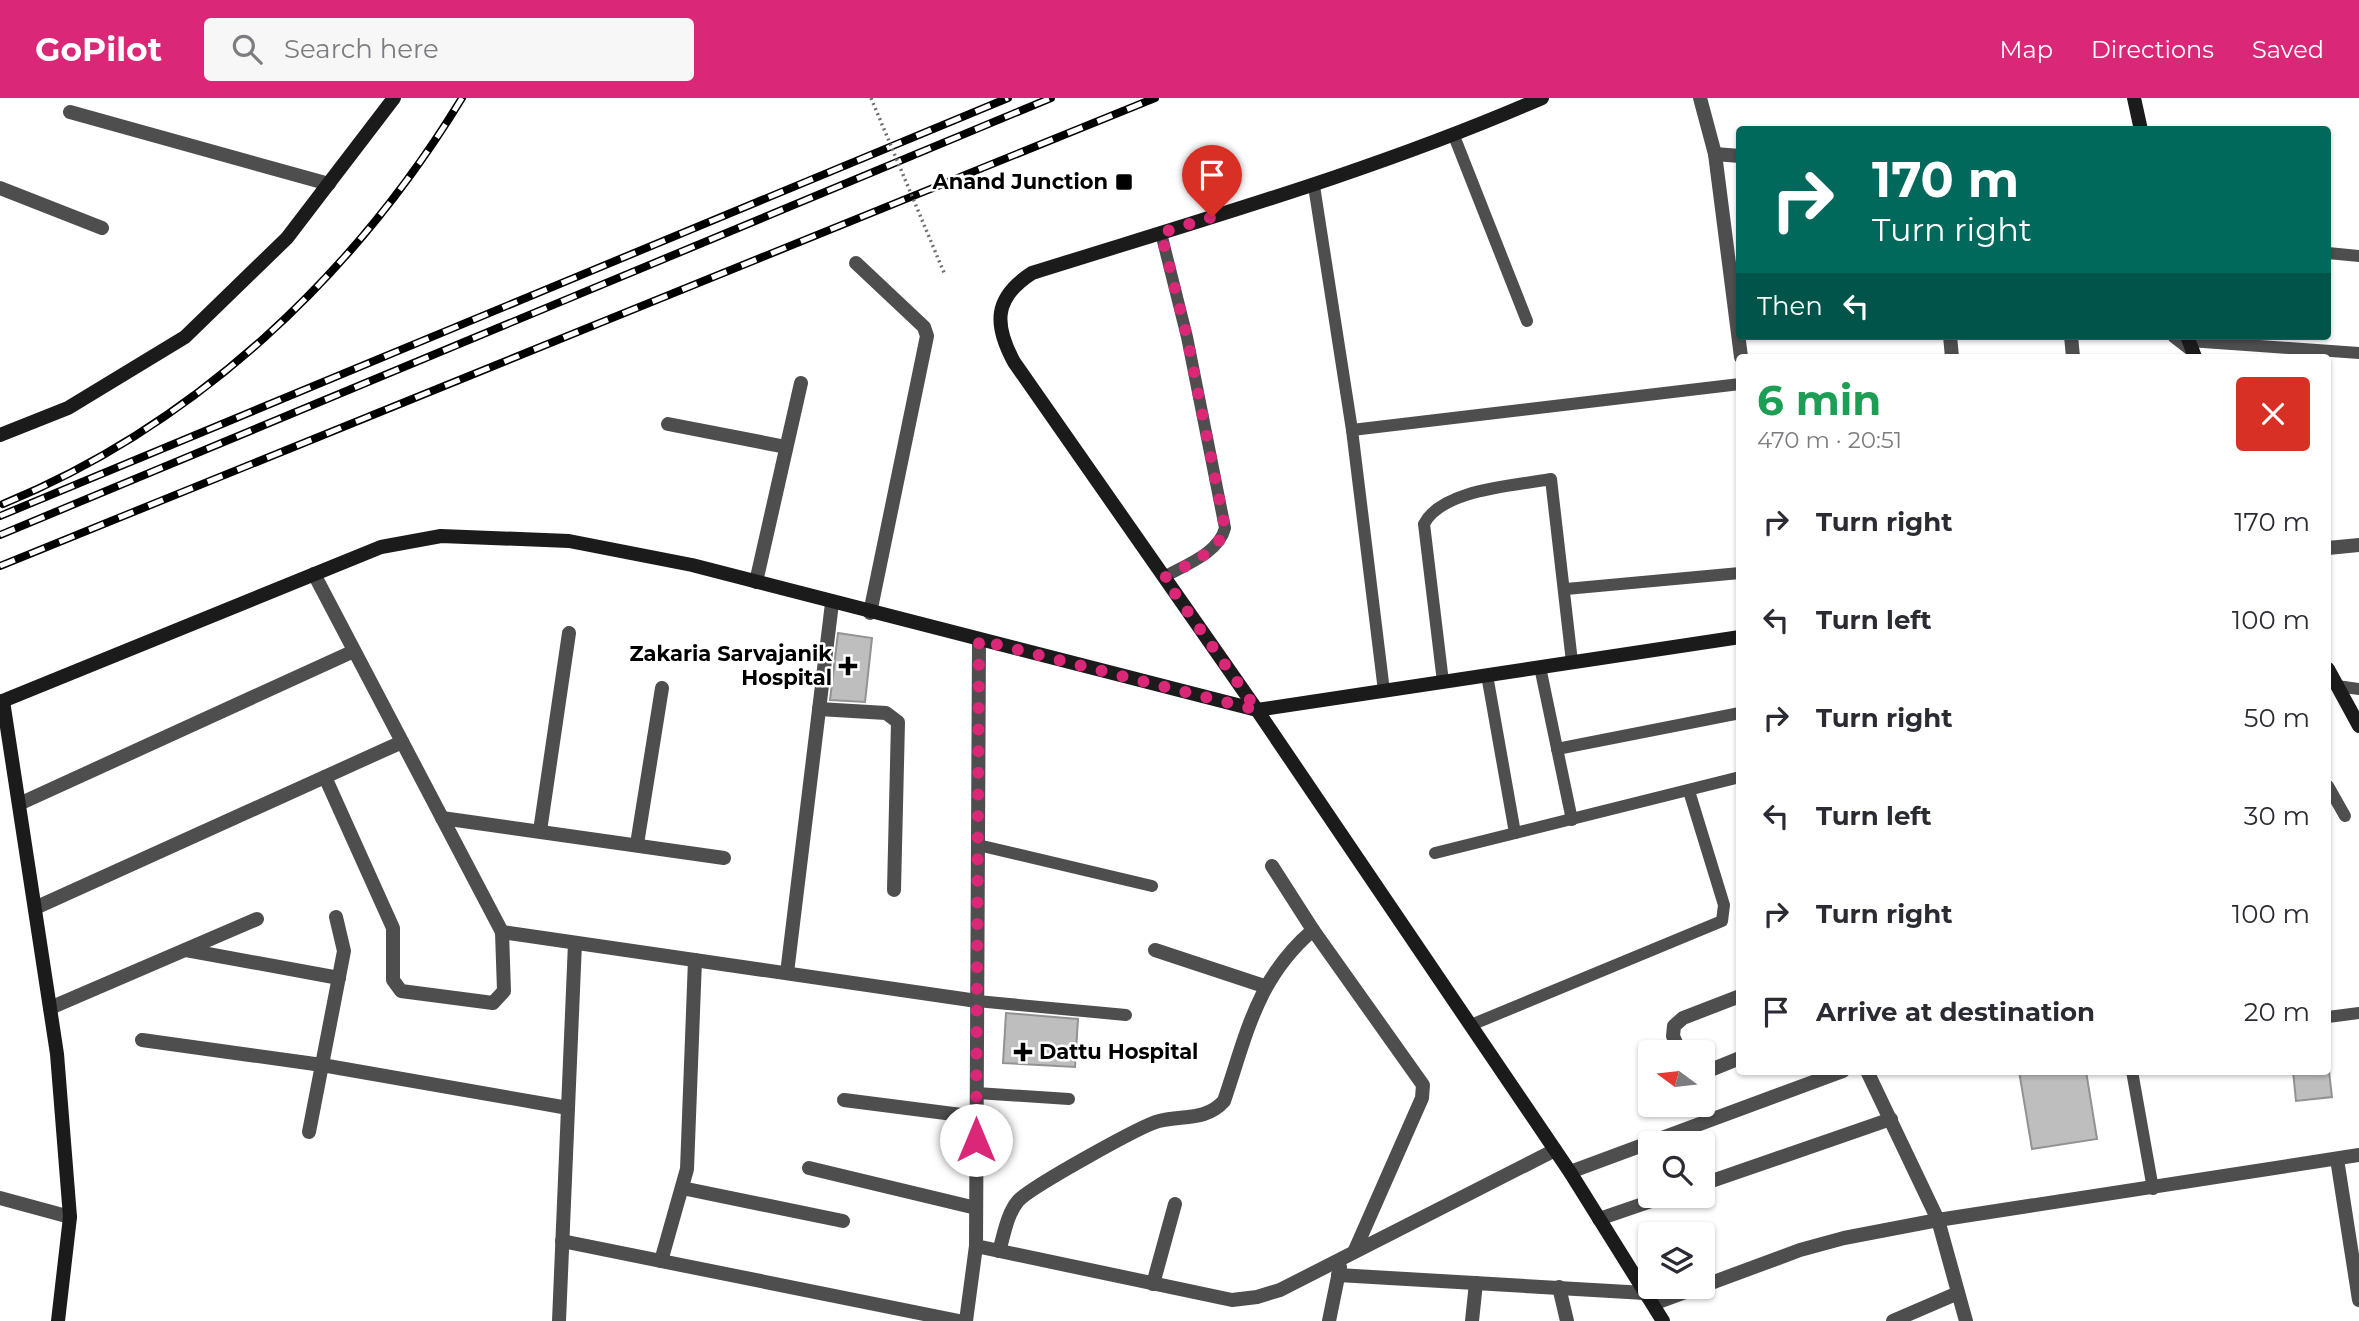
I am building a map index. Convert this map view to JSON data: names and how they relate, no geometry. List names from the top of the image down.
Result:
{
  "places": {
    "transit": ["Anand Junction"],
    "health": ["Zakaria Sarvajanik Hospital", "Dattu Hospital"]
  },
  "north": "left",
  "page": {
    "header": "GoPilot",
    "search": "Search here",
    "nav": ["Map", "Directions", "Saved"],
    "turn": ["170 m", "Turn right"],
    "then": "Then",
    "heading": ["6 min", "470 m · 20:51"],
    "list": [
      {
        "name": "Turn right",
        "value": "170 m"
      },
      {
        "name": "Turn left",
        "value": "100 m"
      },
      {
        "name": "Turn right",
        "value": "50 m"
      },
      {
        "name": "Turn left",
        "value": "30 m"
      },
      {
        "name": "Turn right",
        "value": "100 m"
      },
      {
        "name": "Arrive at destination",
        "value": "20 m"
      }
    ]
  }
}
